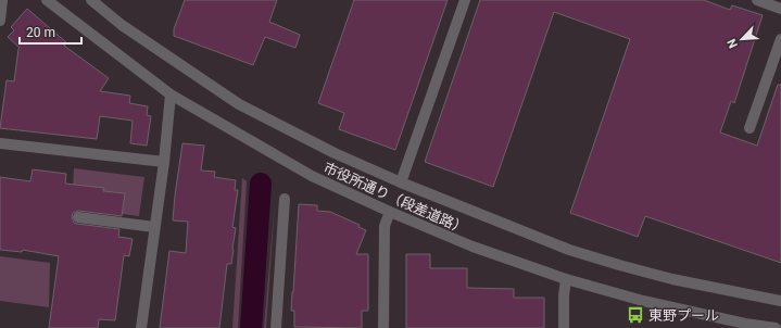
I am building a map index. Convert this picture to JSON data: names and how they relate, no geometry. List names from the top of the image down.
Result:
{
  "streets": {
    "street": ["市役所通り（段差道路）"]
  },
  "places": {
    "bus stop": ["東野プール"]
  },
  "scale_bar": "20 m",
  "north": "bottom left"
}
